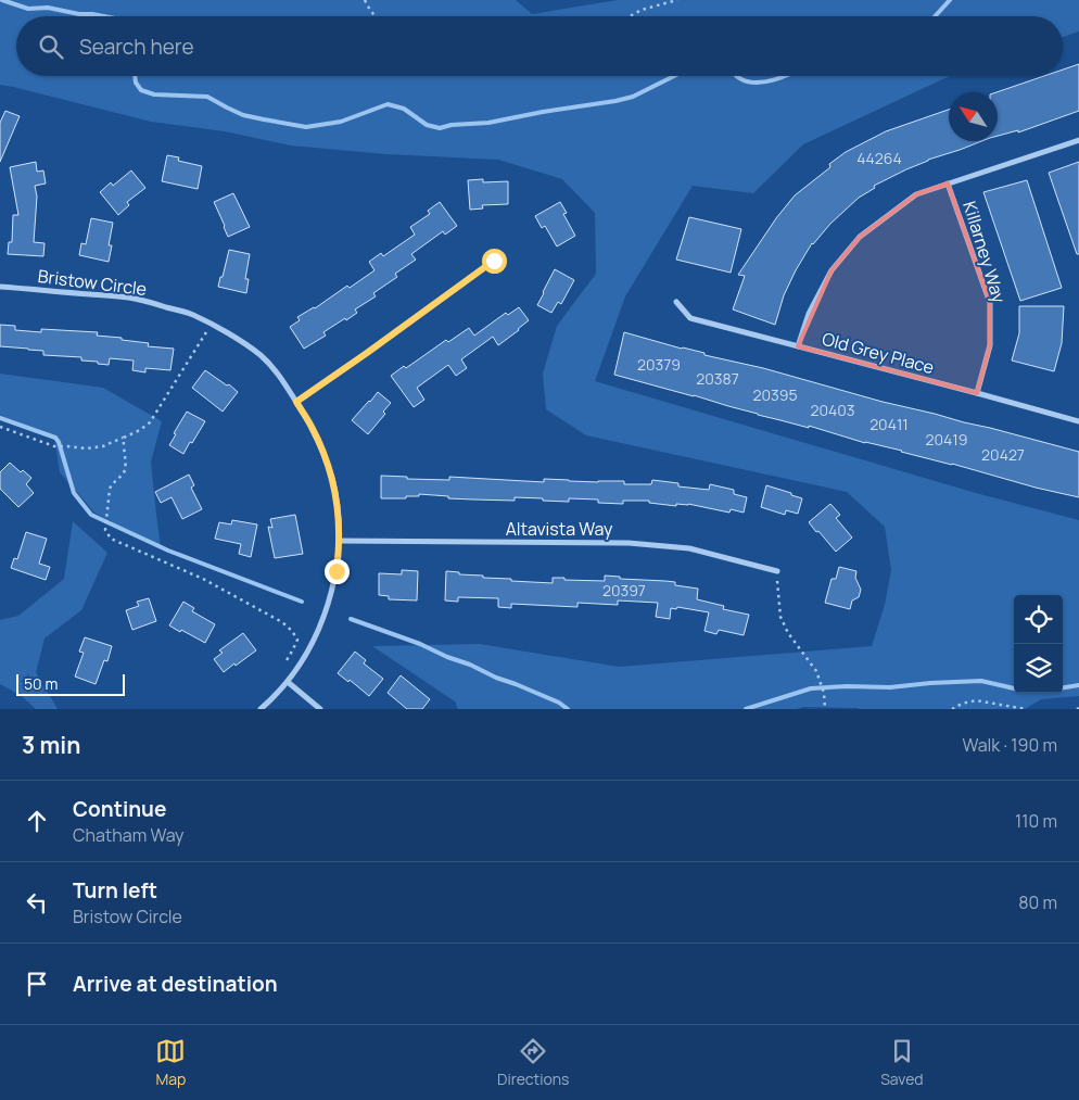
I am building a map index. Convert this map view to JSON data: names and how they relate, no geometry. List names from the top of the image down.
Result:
{
  "streets": {
    "street": [
      "Killarney Way",
      "Bristow Circle",
      "Old Grey Place",
      "Altavista Way"
    ]
  },
  "crossings": [
    ["Killarney Way", "Old Grey Place"],
    ["Bristow Circle", "Altavista Way"]
  ],
  "house_numbers": [
    "44264",
    "20379",
    "20387",
    "20395",
    "20403",
    "20411",
    "20419",
    "20427",
    "20397"
  ],
  "scale_bar": "50 m",
  "north": "top left",
  "page": {
    "search": "Search here",
    "scale": "50 m",
    "heading": ["3 min", "Walk · 190 m"],
    "list": [
      ["Continue", "Chatham Way", "110 m"],
      ["Turn left", "Bristow Circle", "80 m"],
      "Arrive at destination"
    ],
    "nav": ["Map", "Directions", "Saved"]
  }
}
